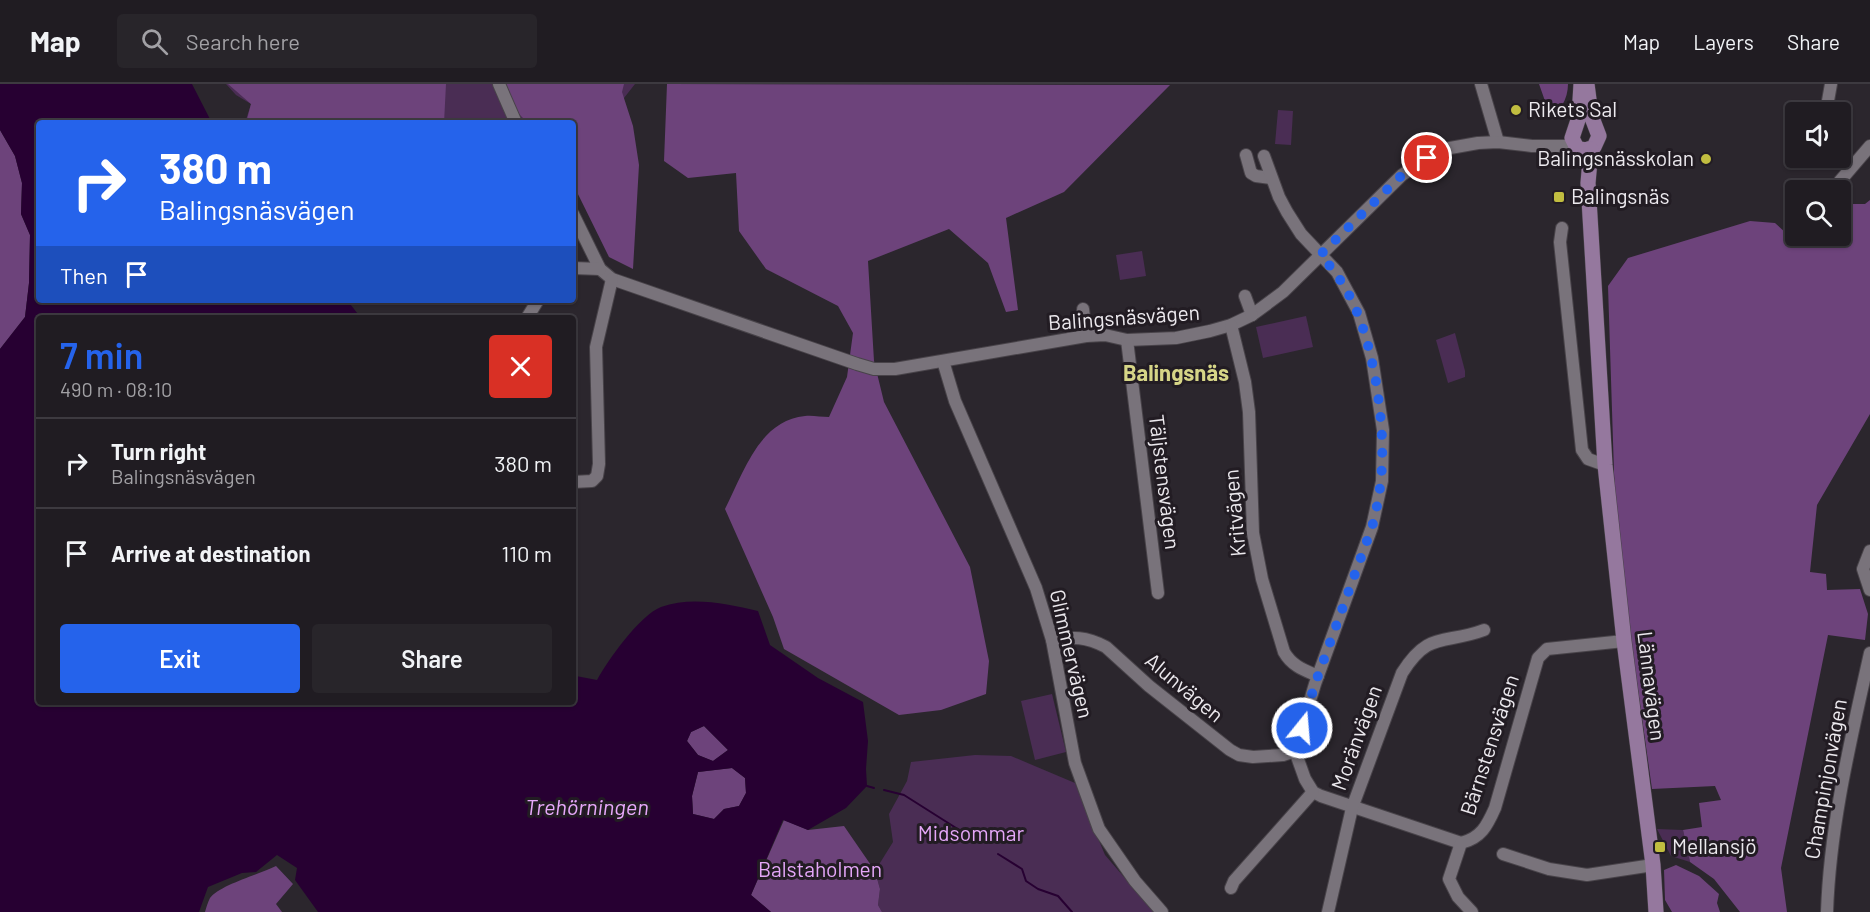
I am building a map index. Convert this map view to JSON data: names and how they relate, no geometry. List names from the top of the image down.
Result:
{
  "streets": {
    "main road": ["Lännavägen"],
    "street": [
      "Balingsnäsvägen",
      "Täljstensvägen",
      "Kritvägen",
      "Glimmervägen",
      "Alunvägen",
      "Moränvägen",
      "Bärnstensvägen",
      "Champinjonvägen"
    ]
  },
  "crossings": [
    ["Balingsnäsvägen", "Täljstensvägen"],
    ["Balingsnäsvägen", "Kritvägen"],
    ["Balingsnäsvägen", "Glimmervägen"],
    ["Balingsnäsvägen", "Lännavägen"],
    ["Glimmervägen", "Alunvägen"],
    ["Lännavägen", "Bärnstensvägen"]
  ],
  "districts": ["Balingsnäs"],
  "water": ["Trehörningen"],
  "parks": ["Midsommar", "Balstaholmen"],
  "places": {
    "other": ["Rikets Sal", "Balingsnässkolan"],
    "transit": ["Balingsnäs", "Mellansjö"]
  },
  "page": {
    "header": "Map",
    "search": "Search here",
    "nav": ["Map", "Layers", "Share"],
    "turn": ["380 m", "Balingsnäsvägen"],
    "then": "Then",
    "heading": ["7 min", "490 m · 08:10"],
    "list": [
      {
        "name": "Turn right",
        "note": "Balingsnäsvägen",
        "value": "380 m"
      },
      {
        "name": "Arrive at destination",
        "value": "110 m"
      }
    ],
    "buttons": ["Exit", "Share"]
  }
}
